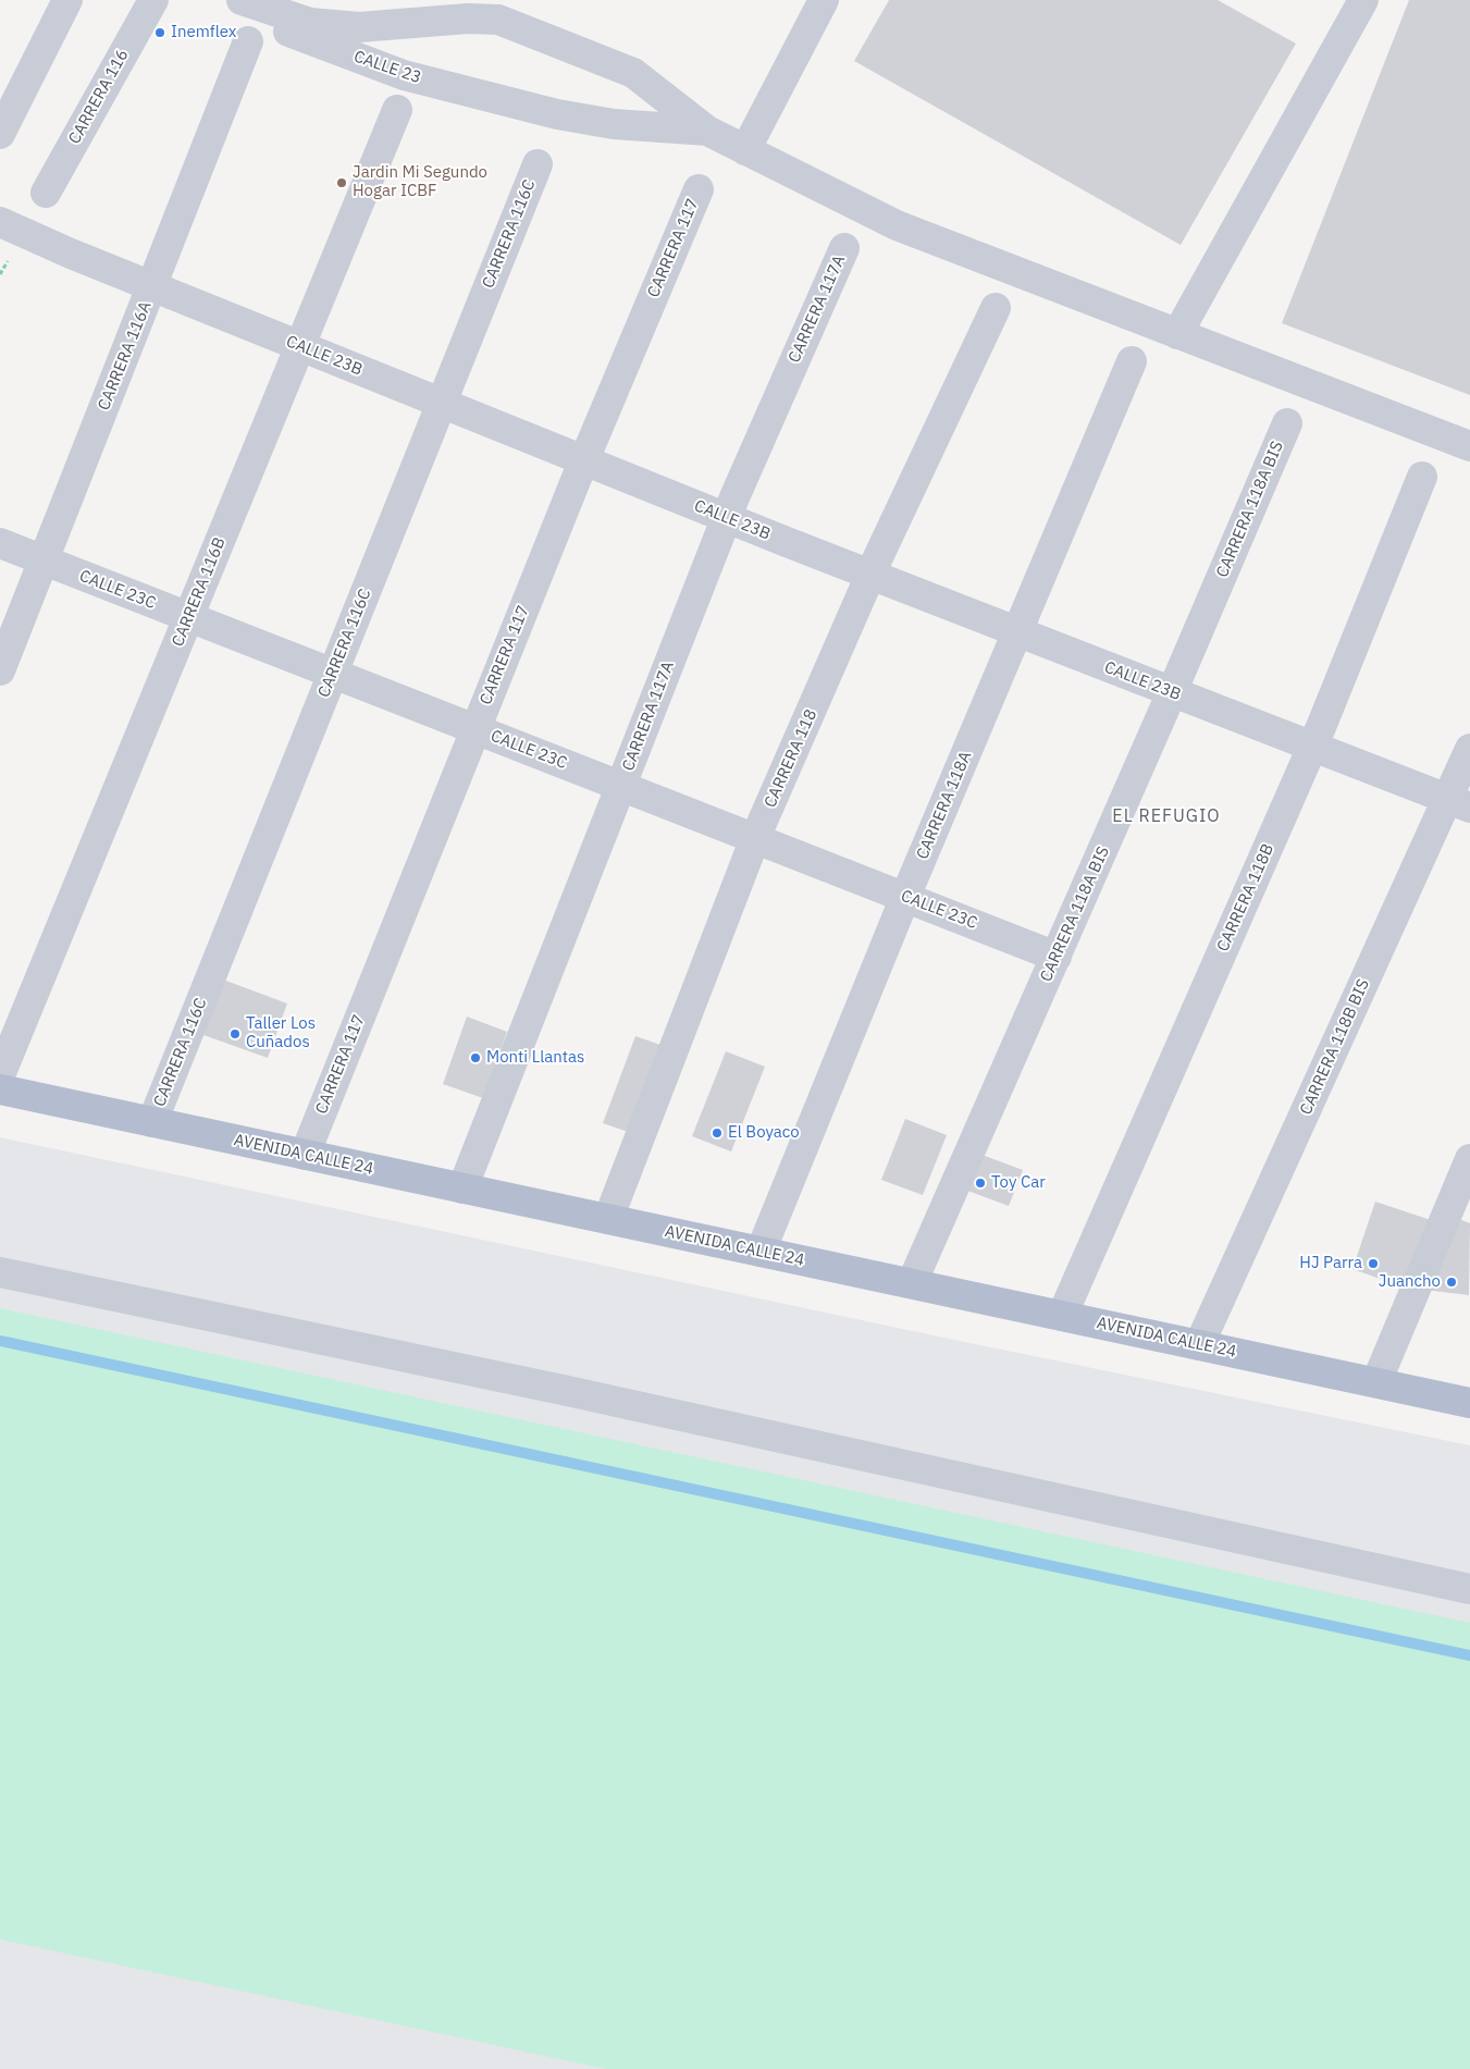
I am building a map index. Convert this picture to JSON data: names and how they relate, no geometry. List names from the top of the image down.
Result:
{
  "streets": {
    "main road": ["AVENIDA CALLE 24"],
    "street": [
      "CALLE 23",
      "CARRERA 116",
      "CARRERA 116C",
      "CARRERA 117",
      "CARRERA 117A",
      "CARRERA 116A",
      "CALLE 23B",
      "CARRERA 118A BIS",
      "CALLE 23C",
      "CARRERA 116B",
      "CARRERA 118",
      "CARRERA 118A",
      "CARRERA 118B",
      "CARRERA 118B BIS"
    ]
  },
  "crossings": [
    ["CARRERA 116C", "CALLE 23B"],
    ["CARRERA 116C", "CALLE 23C"],
    ["CARRERA 116C", "AVENIDA CALLE 24"],
    ["CARRERA 117", "CALLE 23B"],
    ["CARRERA 117", "CALLE 23C"],
    ["CARRERA 117", "AVENIDA CALLE 24"],
    ["CARRERA 117A", "CALLE 23B"],
    ["CARRERA 117A", "CALLE 23C"],
    ["CARRERA 117A", "AVENIDA CALLE 24"],
    ["CARRERA 116A", "CALLE 23B"],
    ["CARRERA 116A", "CALLE 23C"],
    ["CALLE 23B", "CARRERA 118A BIS"],
    ["CALLE 23B", "CARRERA 116B"],
    ["CALLE 23B", "CARRERA 118"],
    ["CALLE 23B", "CARRERA 118A"],
    ["CALLE 23B", "CARRERA 118B"],
    ["CALLE 23B", "CARRERA 118B BIS"],
    ["CARRERA 118A BIS", "CALLE 23C"],
    ["CARRERA 118A BIS", "AVENIDA CALLE 24"],
    ["CALLE 23C", "CARRERA 116B"],
    ["CALLE 23C", "CARRERA 118"],
    ["CALLE 23C", "CARRERA 118A"],
    ["CARRERA 118", "AVENIDA CALLE 24"],
    ["CARRERA 118A", "AVENIDA CALLE 24"],
    ["CARRERA 118B", "AVENIDA CALLE 24"],
    ["CARRERA 118B BIS", "AVENIDA CALLE 24"]
  ],
  "districts": ["EL REFUGIO"],
  "places": [
    "Inemflex",
    "Jardin Mi Segundo Hogar ICBF",
    "Taller Los Cuñados",
    "Monti Llantas",
    "El Boyaco",
    "Toy Car",
    "HJ Parra",
    "Juancho"
  ]
}
